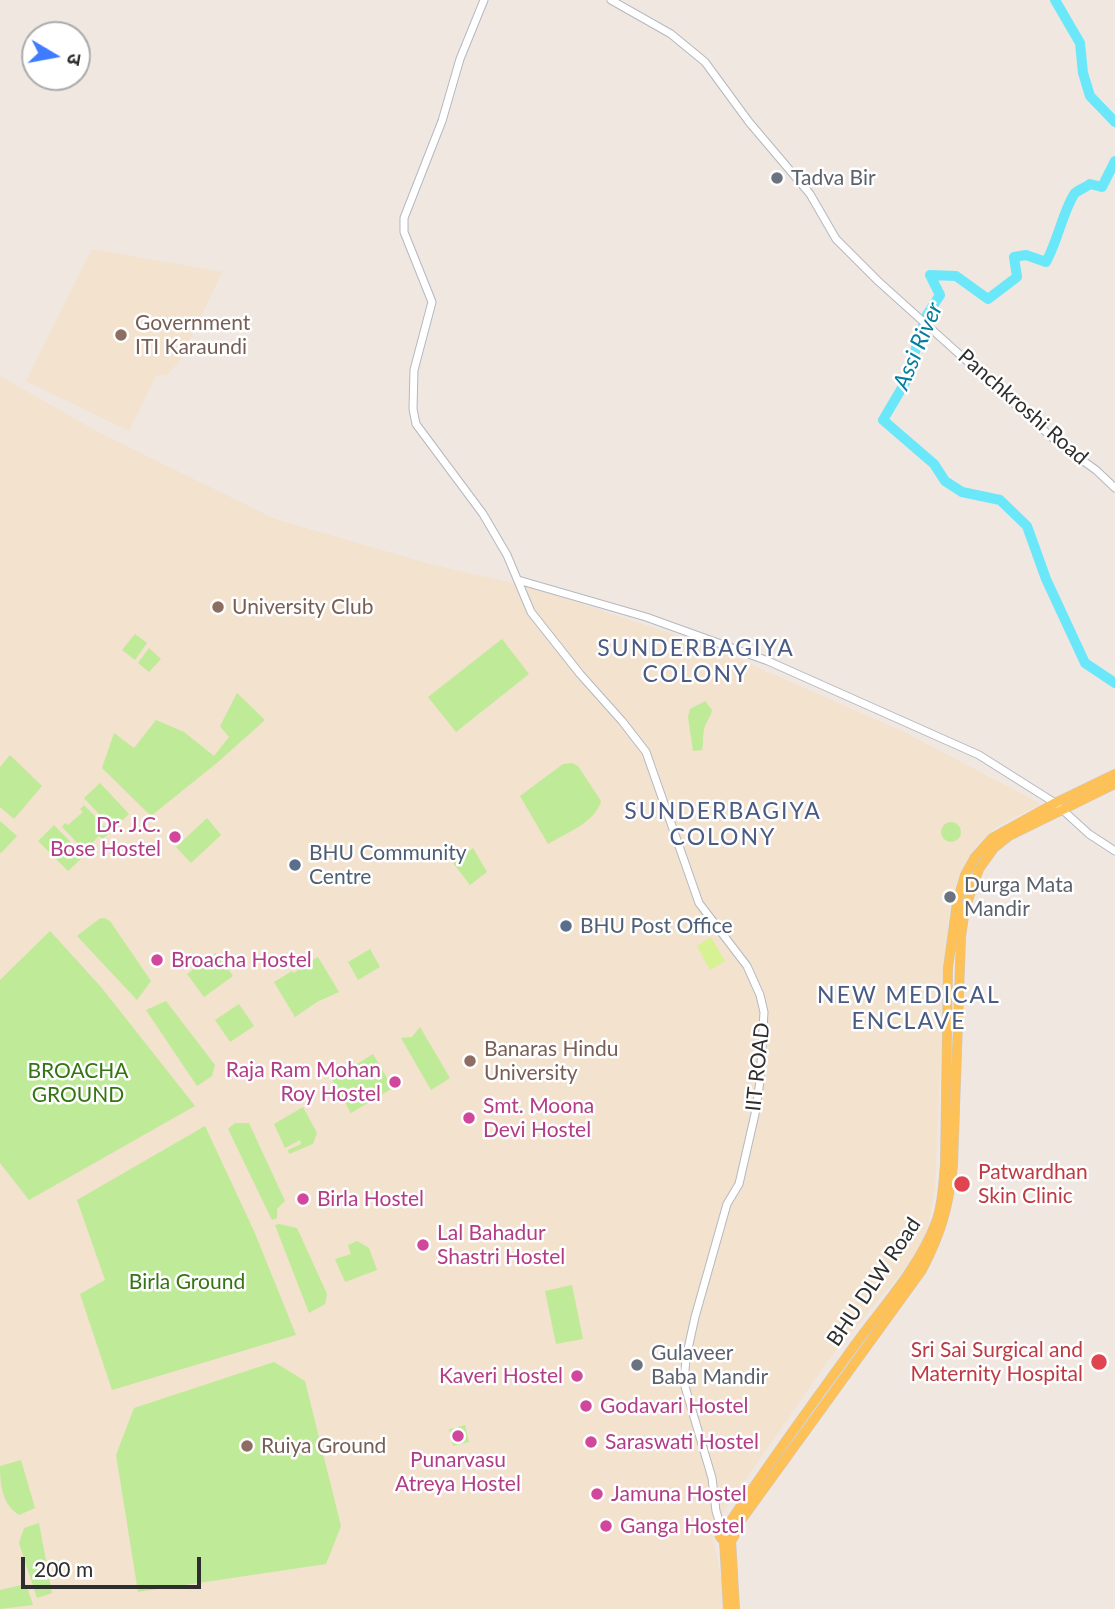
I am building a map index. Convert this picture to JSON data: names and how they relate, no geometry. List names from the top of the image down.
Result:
{
  "streets": {
    "main road": ["BHU DLW Road"],
    "street": ["Panchkroshi Road", "IIT ROAD"]
  },
  "crossings": [
    ["IIT ROAD", "BHU DLW Road"]
  ],
  "districts": ["SUNDERBAGIYA COLONY", "SUNDERBAGIYA COLONY", "NEW MEDICAL ENCLAVE"],
  "water": ["Assi River"],
  "parks": ["BROACHA GROUND", "Birla Ground"],
  "places": [
    "Tadva Bir",
    "Government ITI Karaundi",
    "University Club",
    "Dr. J.C. Bose Hostel",
    "BHU Community Centre",
    "Durga Mata Mandir",
    "BHU Post Office",
    "Broacha Hostel",
    "Banaras Hindu University",
    "Raja Ram Mohan Roy Hostel",
    "Smt. Moona Devi Hostel",
    "Patwardhan Skin Clinic",
    "Birla Hostel",
    "Lal Bahadur Shastri Hostel",
    "Sri Sai Surgical and Maternity Hospital",
    "Gulaveer Baba Mandir",
    "Kaveri Hostel",
    "Godavari Hostel",
    "Punarvasu Atreya Hostel",
    "Saraswati Hostel",
    "Ruiya Ground",
    "Jamuna Hostel",
    "Ganga Hostel"
  ],
  "scale_bar": "200 m",
  "north": "right"
}
